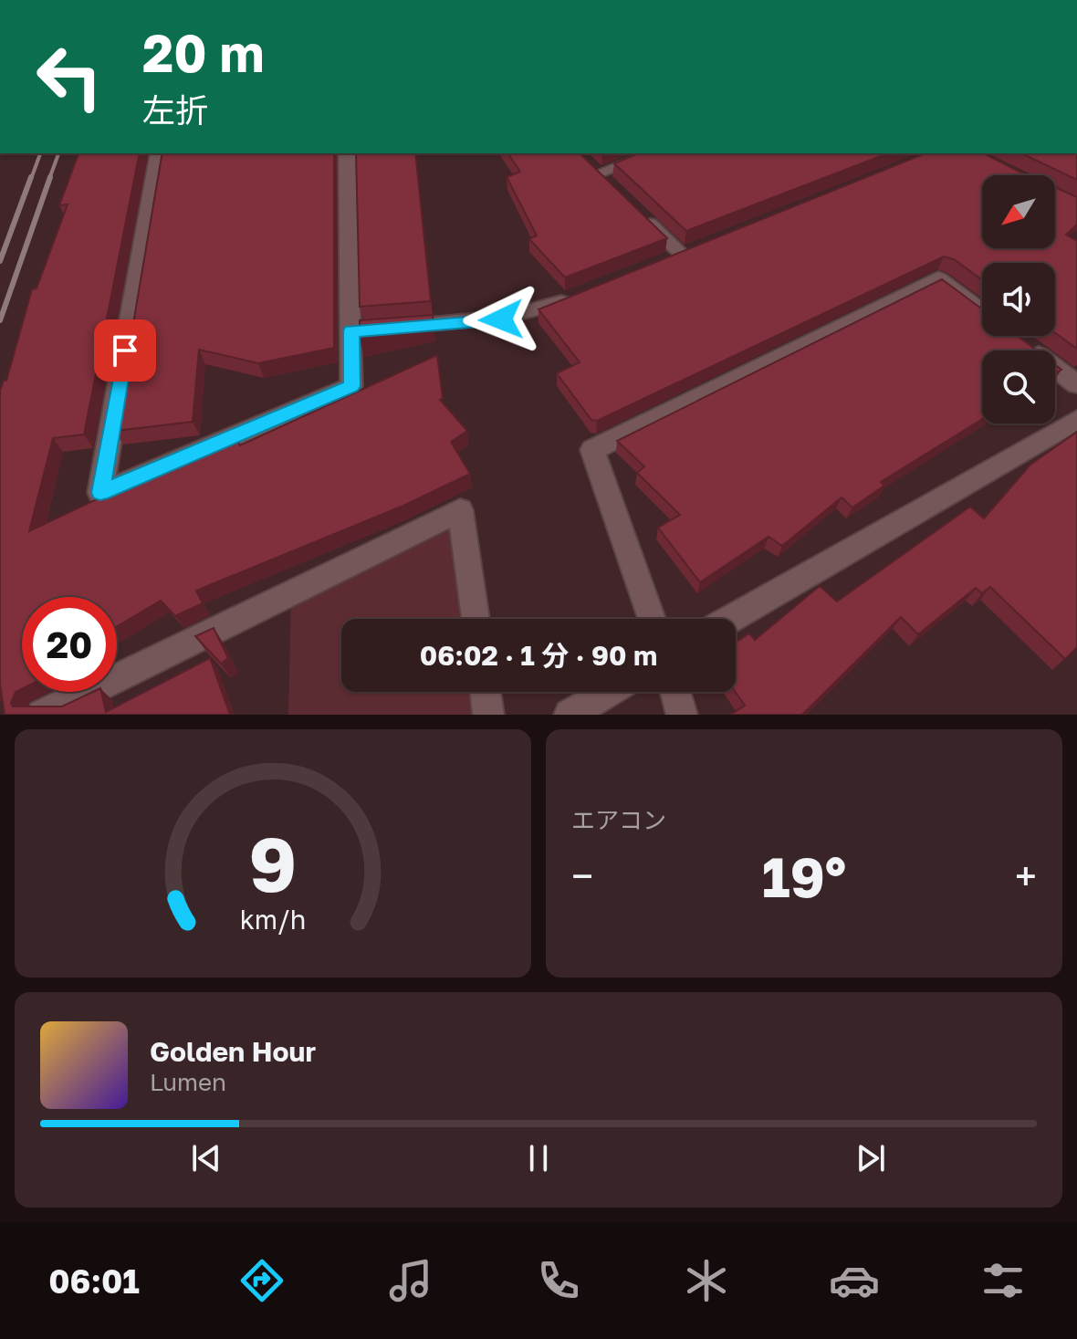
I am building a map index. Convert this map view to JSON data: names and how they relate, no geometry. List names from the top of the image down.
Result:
{
  "north": "bottom left",
  "page": {
    "turn": ["20 m", "左折"],
    "limit": "20",
    "trip": "06:02 · 1 分 · 90 m",
    "tile": "エアコン",
    "heat": ["−", "19°", "+"],
    "song": ["Golden Hour", "Lumen"],
    "tabs": "06:01",
    "gauge": ["9", "km/h"]
  }
}
